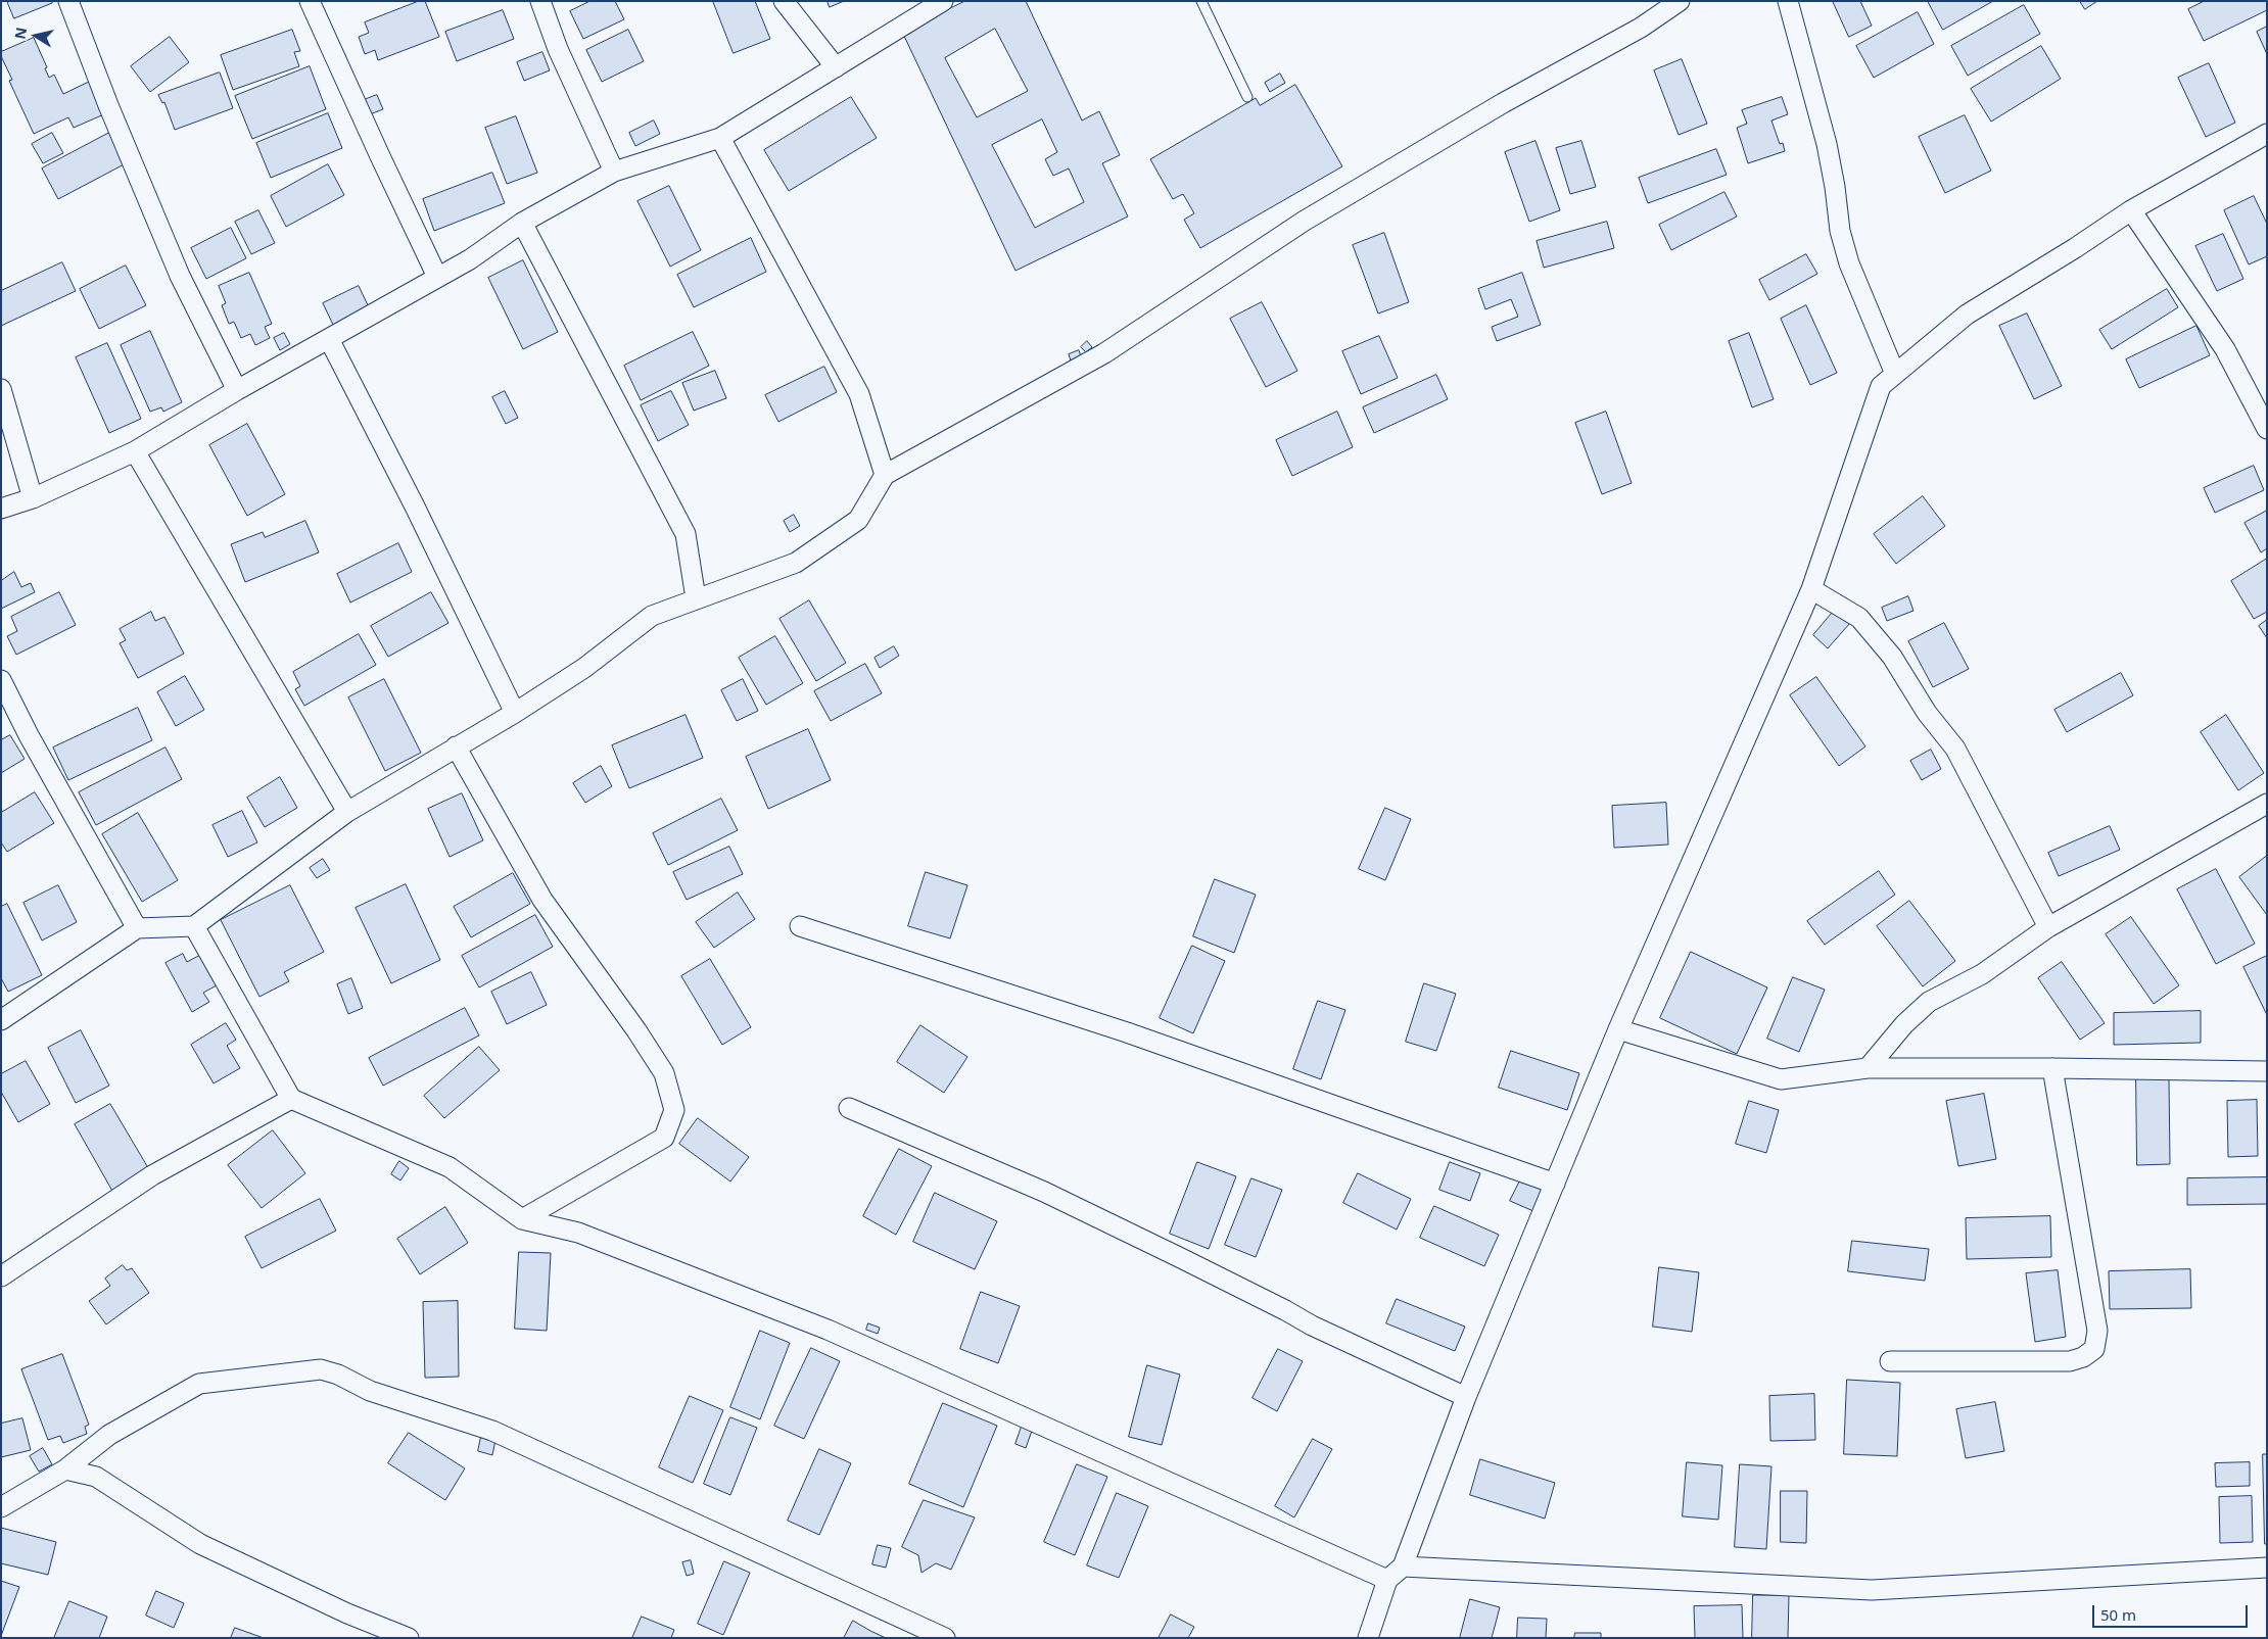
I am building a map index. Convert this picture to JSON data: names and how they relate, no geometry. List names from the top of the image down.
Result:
{
  "scale_bar": "50 m",
  "north": "left"
}
